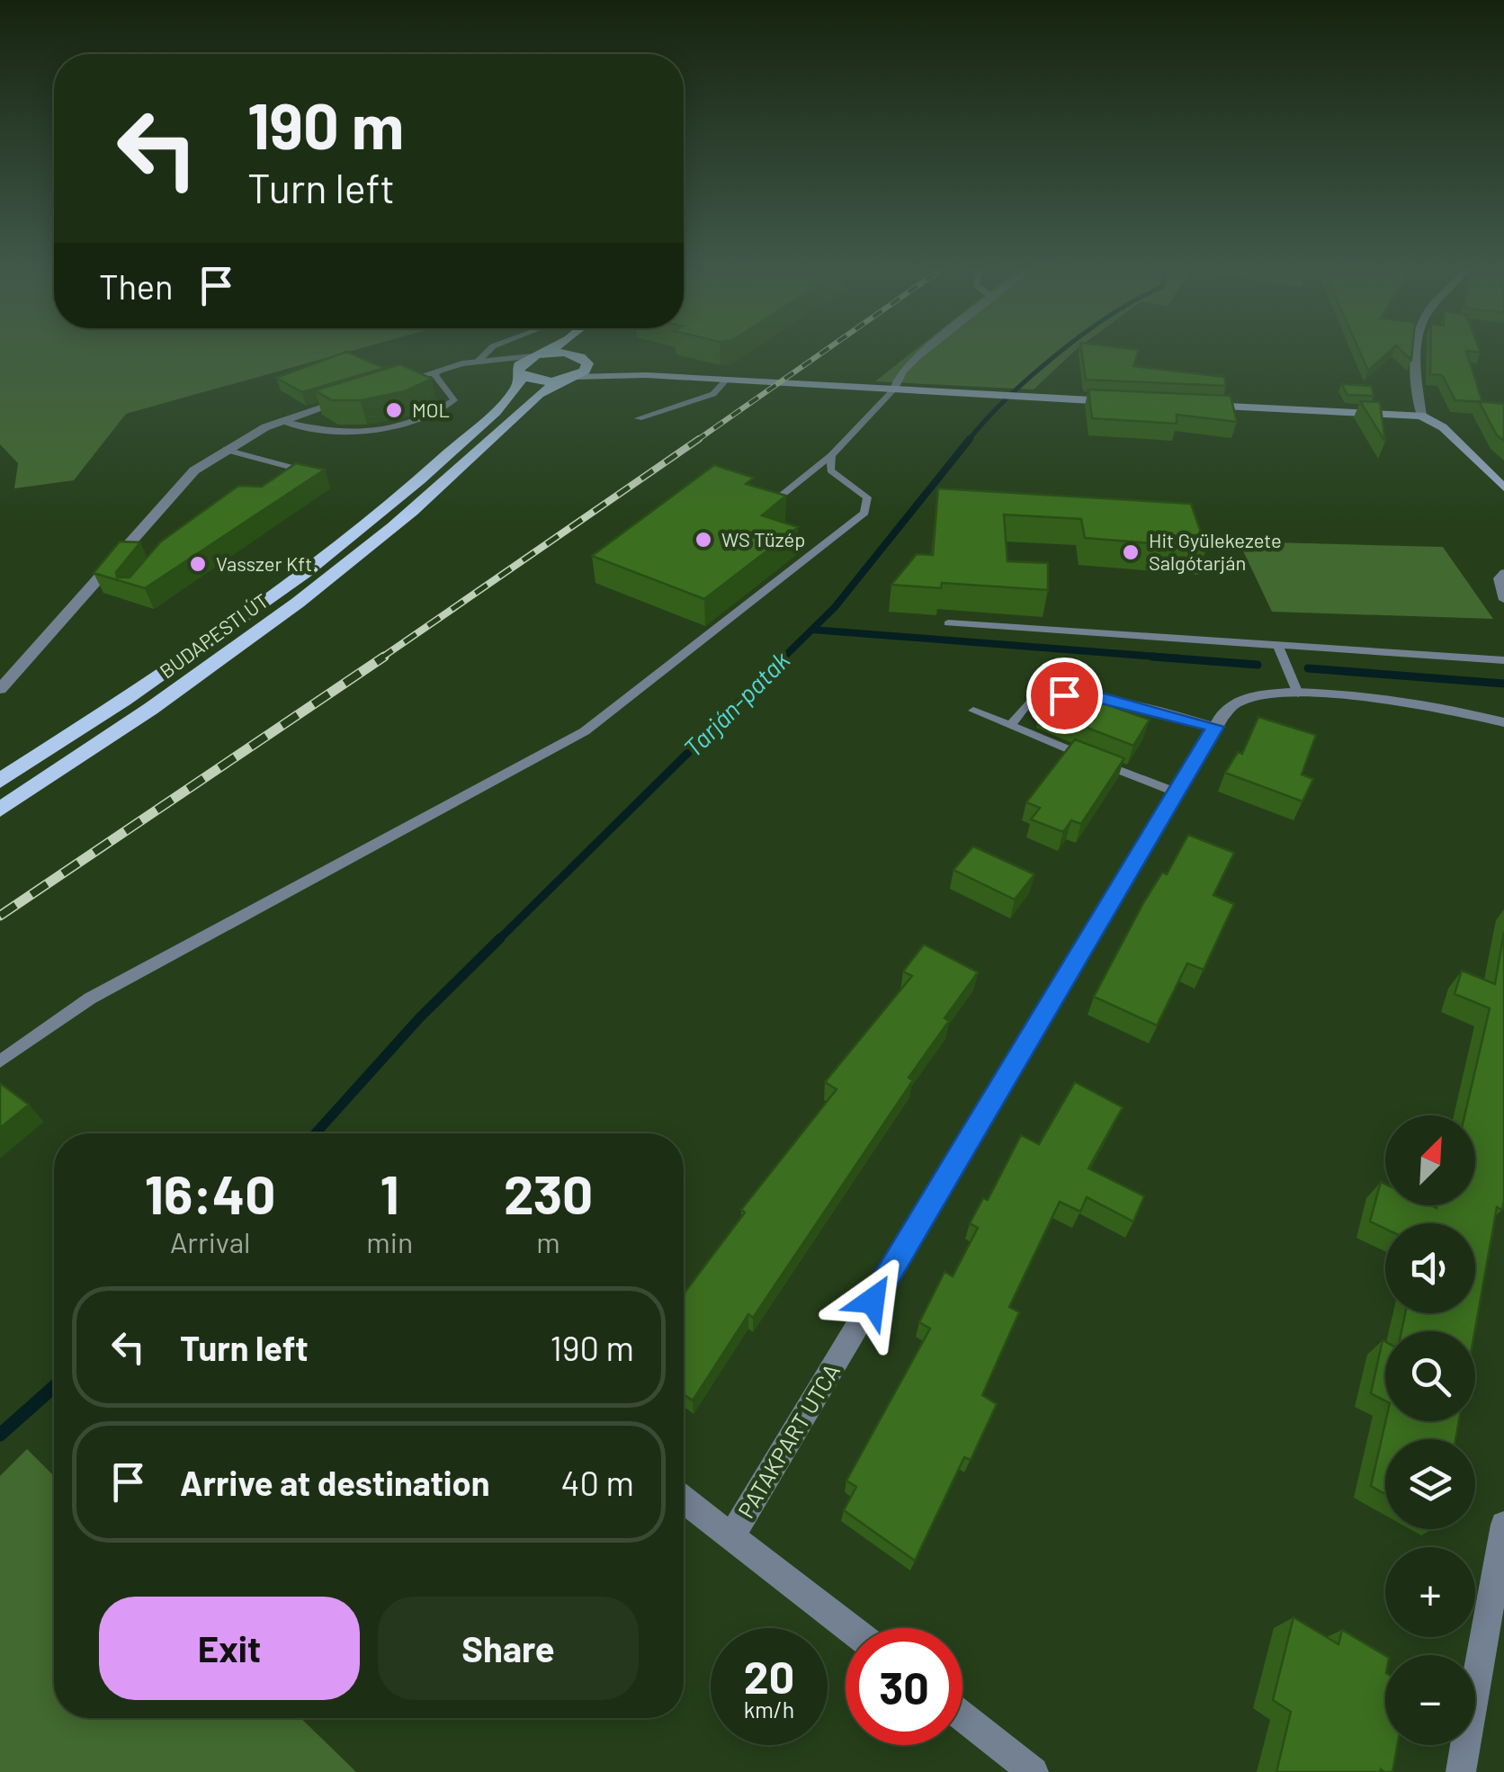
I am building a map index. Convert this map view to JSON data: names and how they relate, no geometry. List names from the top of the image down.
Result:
{
  "streets": {
    "main road": ["BUDAPESTI ÚT"],
    "street": ["PATAKPART UTCA"]
  },
  "water": ["Tarján-patak"],
  "places": [
    "MOL",
    "WS Tüzép",
    "Hit Gyülekezete Salgótarján",
    "Vasszer Kft."
  ],
  "north": "top right",
  "page": {
    "turn": ["190 m", "Turn left"],
    "then": "Then",
    "map_buttons": ["+", "−"],
    "eta": [
      "16:40",
      "Arrival",
      "1",
      "min",
      "230",
      "m"
    ],
    "list": [
      {
        "name": "Turn left",
        "value": "190 m"
      },
      {
        "name": "Arrive at destination",
        "value": "40 m"
      }
    ],
    "buttons": ["Exit", "Share"],
    "speed": "20 km/h",
    "limit": "30"
  }
}
